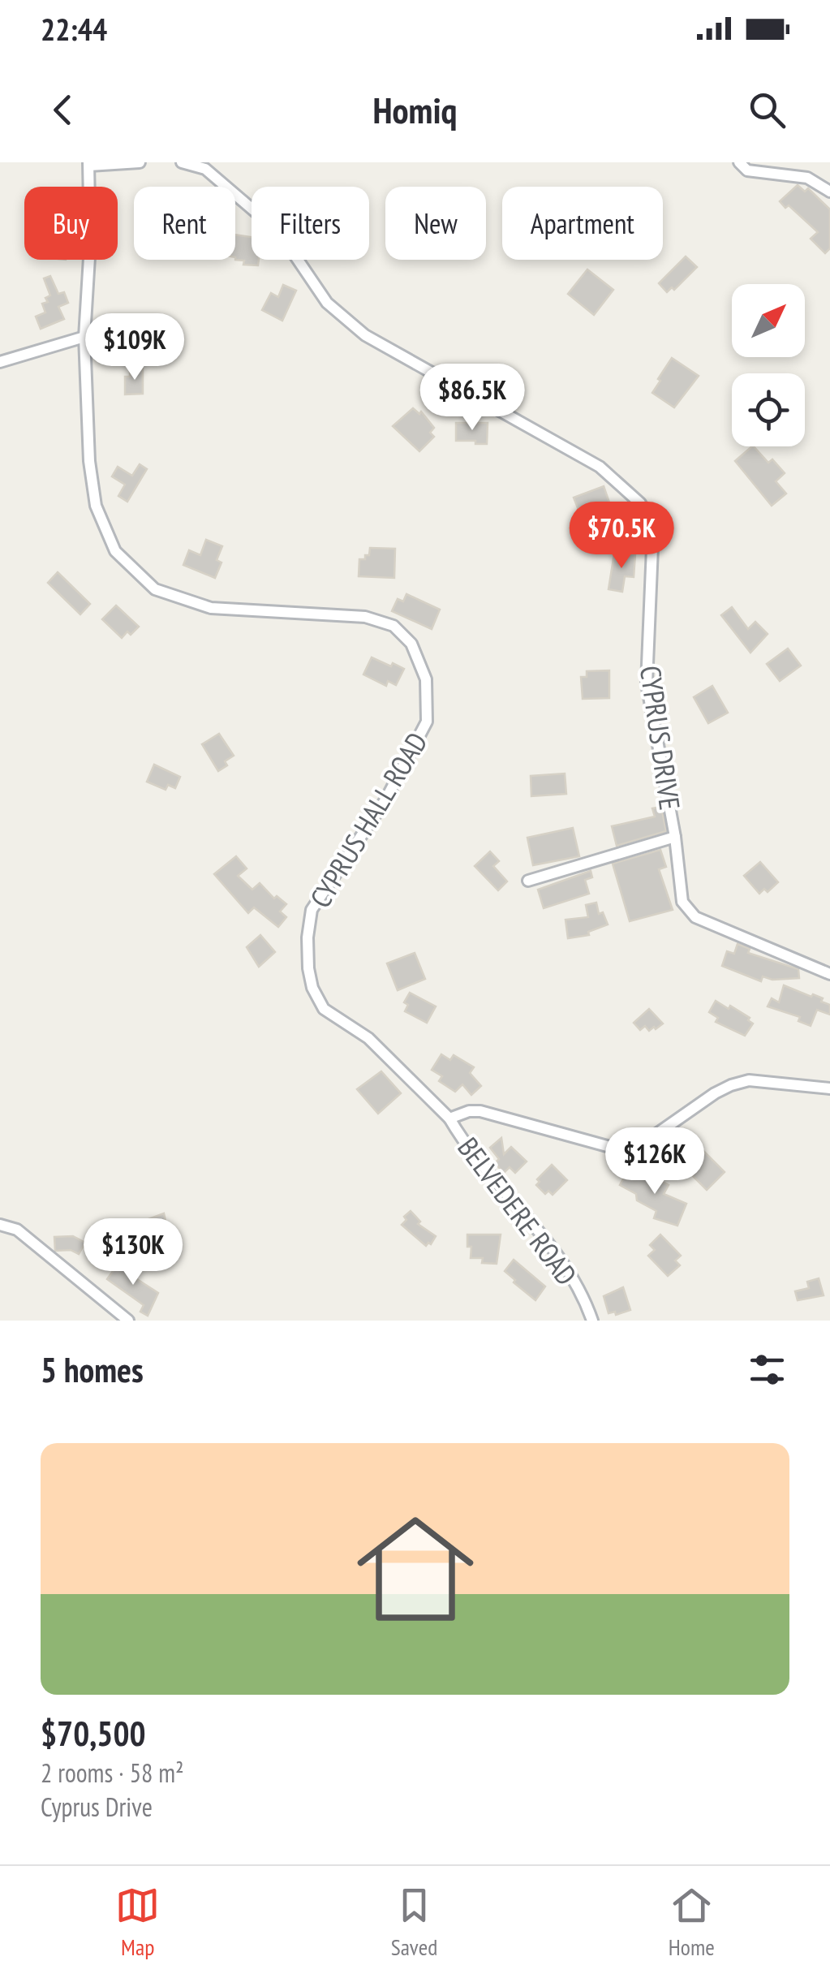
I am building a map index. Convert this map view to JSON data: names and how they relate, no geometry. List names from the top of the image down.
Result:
{
  "streets": {
    "street": ["CYPRUS DRIVE", "CYPRUS HALL ROAD", "BELVEDERE ROAD"]
  },
  "crossings": [
    ["CYPRUS HALL ROAD", "BELVEDERE ROAD"]
  ],
  "north": "top right",
  "page": {
    "status": "22:44",
    "header": "Homiq",
    "chip": [
      "Buy",
      "Rent",
      "Filters",
      "New",
      "Apartment"
    ],
    "price": [
      "$109K",
      "$86.5K",
      "$70.5K",
      "$126K",
      "$130K"
    ],
    "heading": "5 homes",
    "list": [
      {
        "name": "$70,500",
        "note": "2 rooms · 58 m² · Cyprus Drive"
      }
    ],
    "tabs": ["Map", "Saved", "Home"]
  }
}
